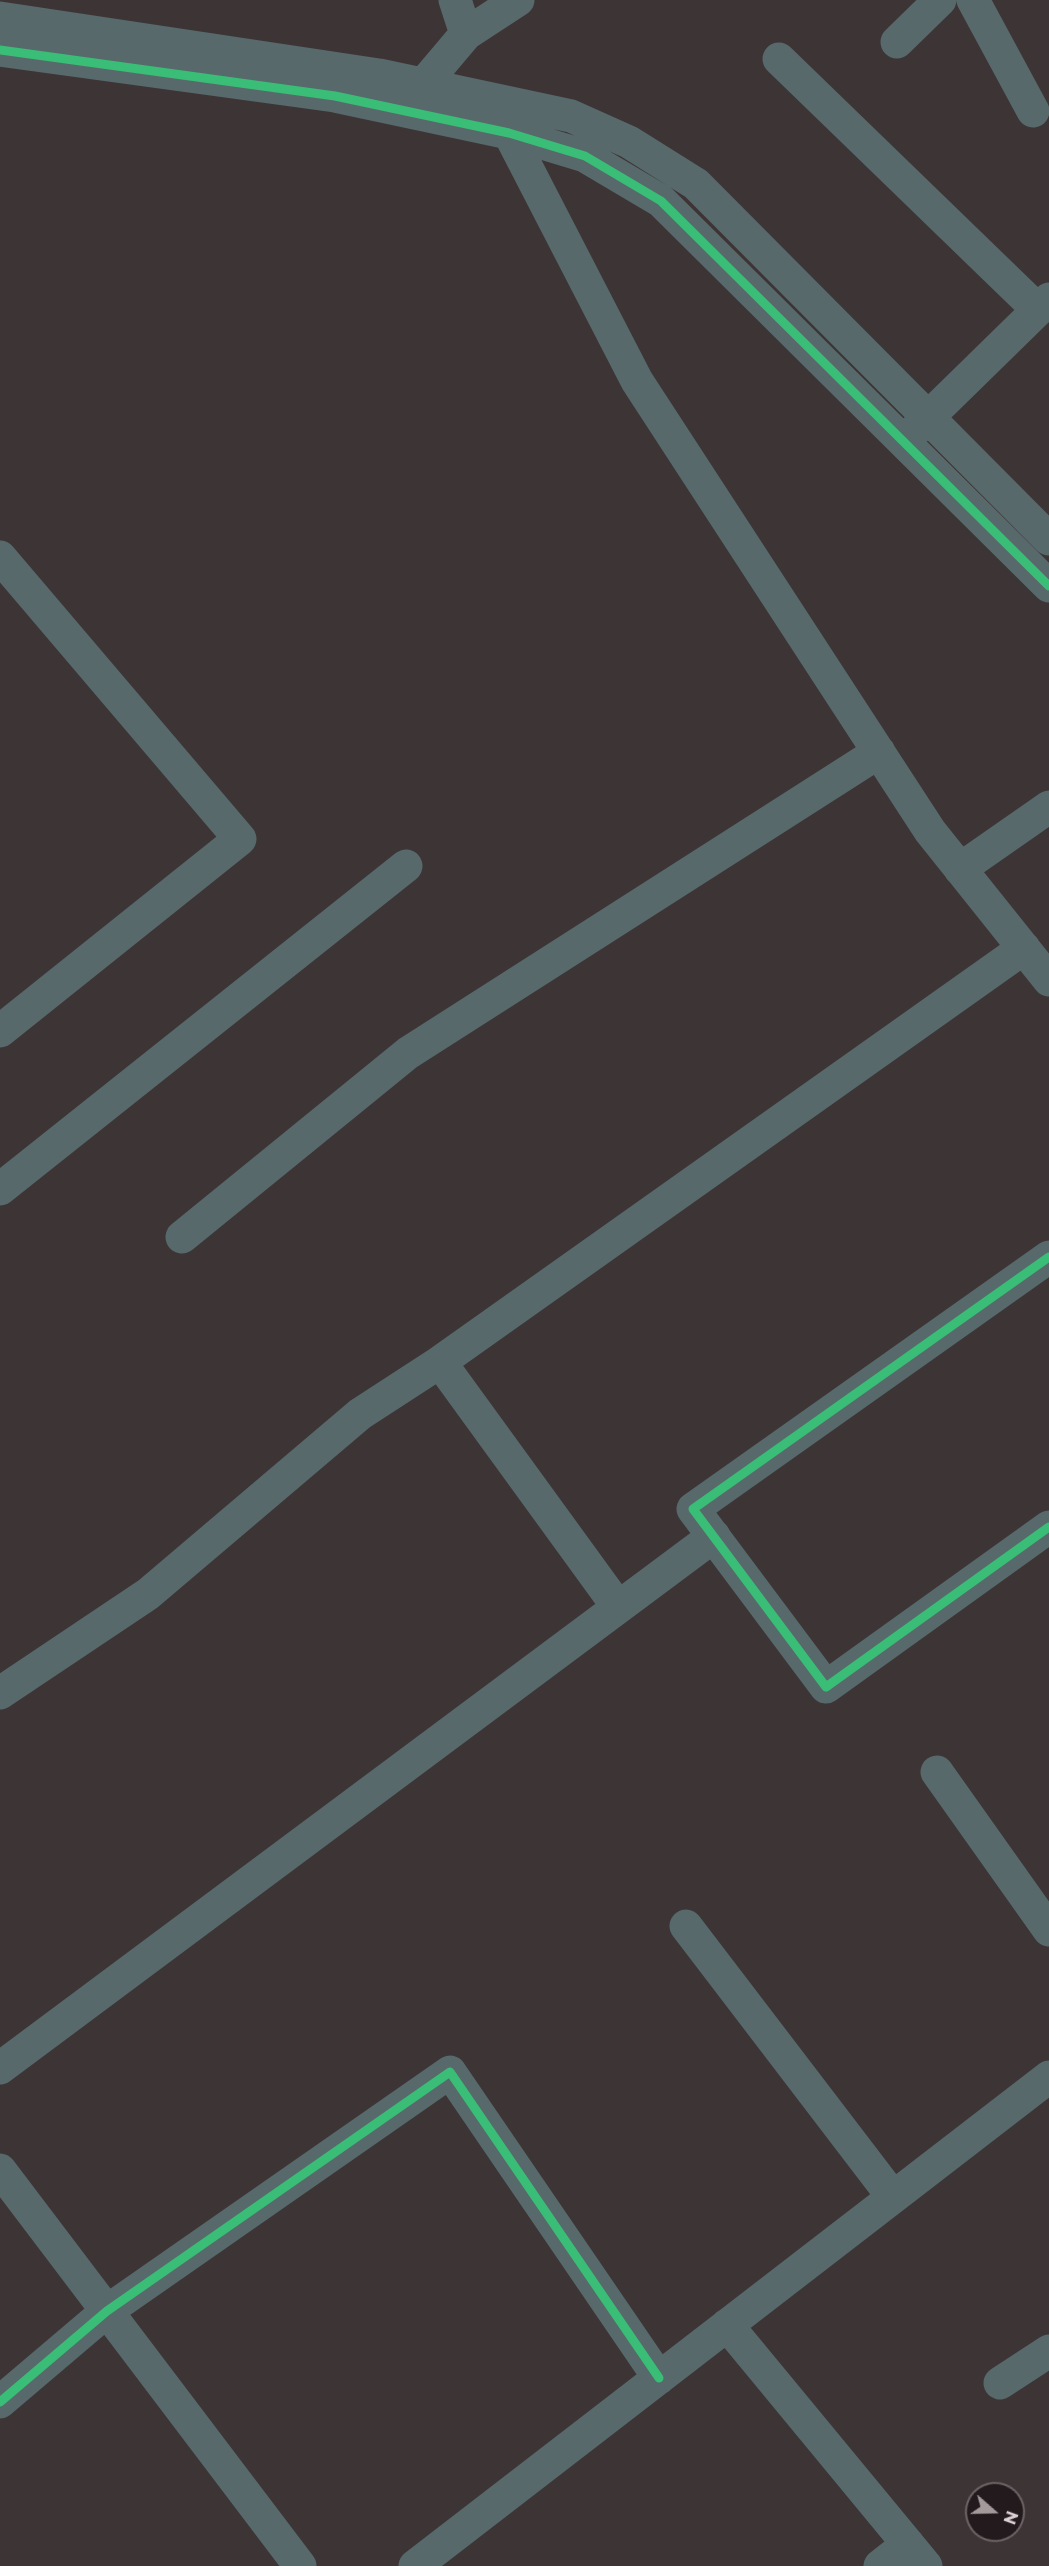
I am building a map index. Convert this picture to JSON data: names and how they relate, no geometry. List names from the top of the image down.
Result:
{
  "north": "right"
}
